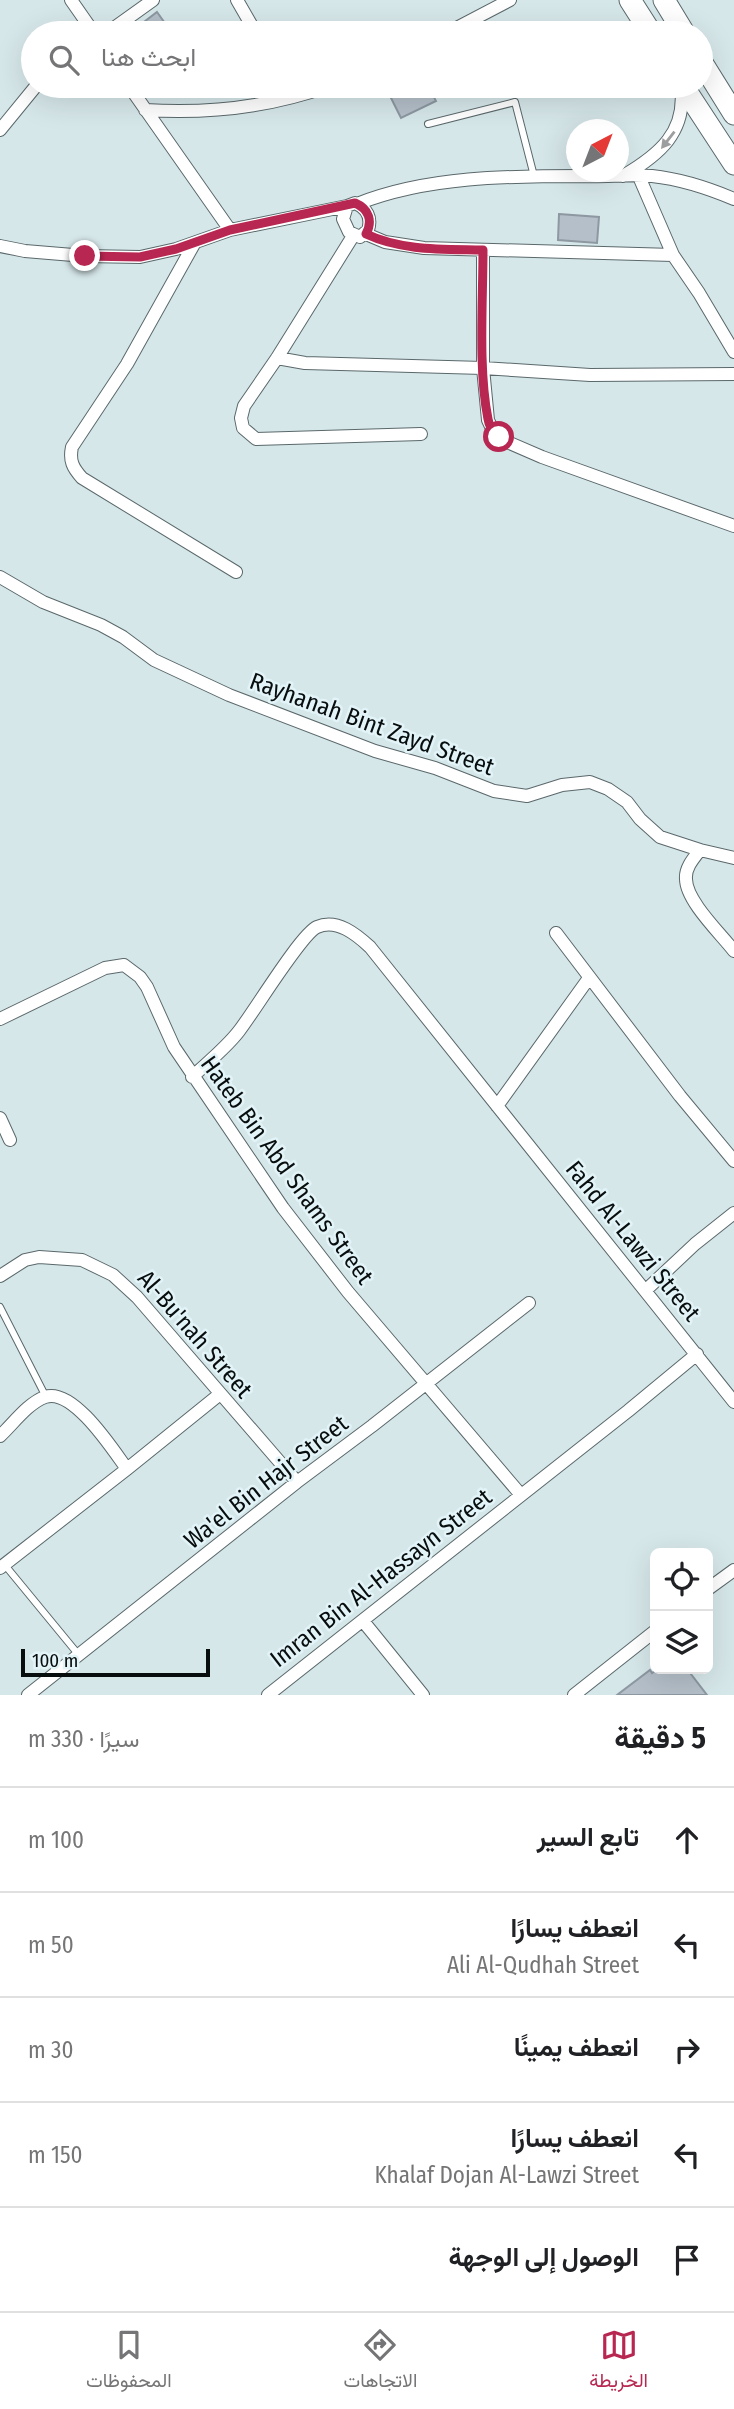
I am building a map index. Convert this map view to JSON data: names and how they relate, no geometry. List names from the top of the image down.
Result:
{
  "streets": {
    "street": [
      "Rayhanah Bint Zayd Street",
      "Hateb Bin Abd Shams Street",
      "Fahd Al-Lawzi Street",
      "Al-Bu'nah Street",
      "Wa'el Bin Hajr Street",
      "Imran Bin Al-Hassayn Street"
    ]
  },
  "crossings": [
    ["Hateb Bin Abd Shams Street", "Fahd Al-Lawzi Street"],
    ["Hateb Bin Abd Shams Street", "Wa'el Bin Hajr Street"],
    ["Hateb Bin Abd Shams Street", "Imran Bin Al-Hassayn Street"],
    ["Fahd Al-Lawzi Street", "Imran Bin Al-Hassayn Street"],
    ["Al-Bu'nah Street", "Wa'el Bin Hajr Street"]
  ],
  "scale_bar": "100 m",
  "north": "top right",
  "page": {
    "search": "ابحث هنا",
    "scale": "100 m",
    "heading": ["5 دقيقة", "سيرًا · 330 m"],
    "list": [
      ["تابع السير", "100 m"],
      ["انعطف يسارًا", "Ali Al-Qudhah Street", "50 m"],
      ["انعطف يمينًا", "30 m"],
      ["انعطف يسارًا", "Khalaf Dojan Al-Lawzi Street", "150 m"],
      "الوصول إلى الوجهة"
    ],
    "nav": ["الخريطة", "الاتجاهات", "المحفوظات"]
  }
}
